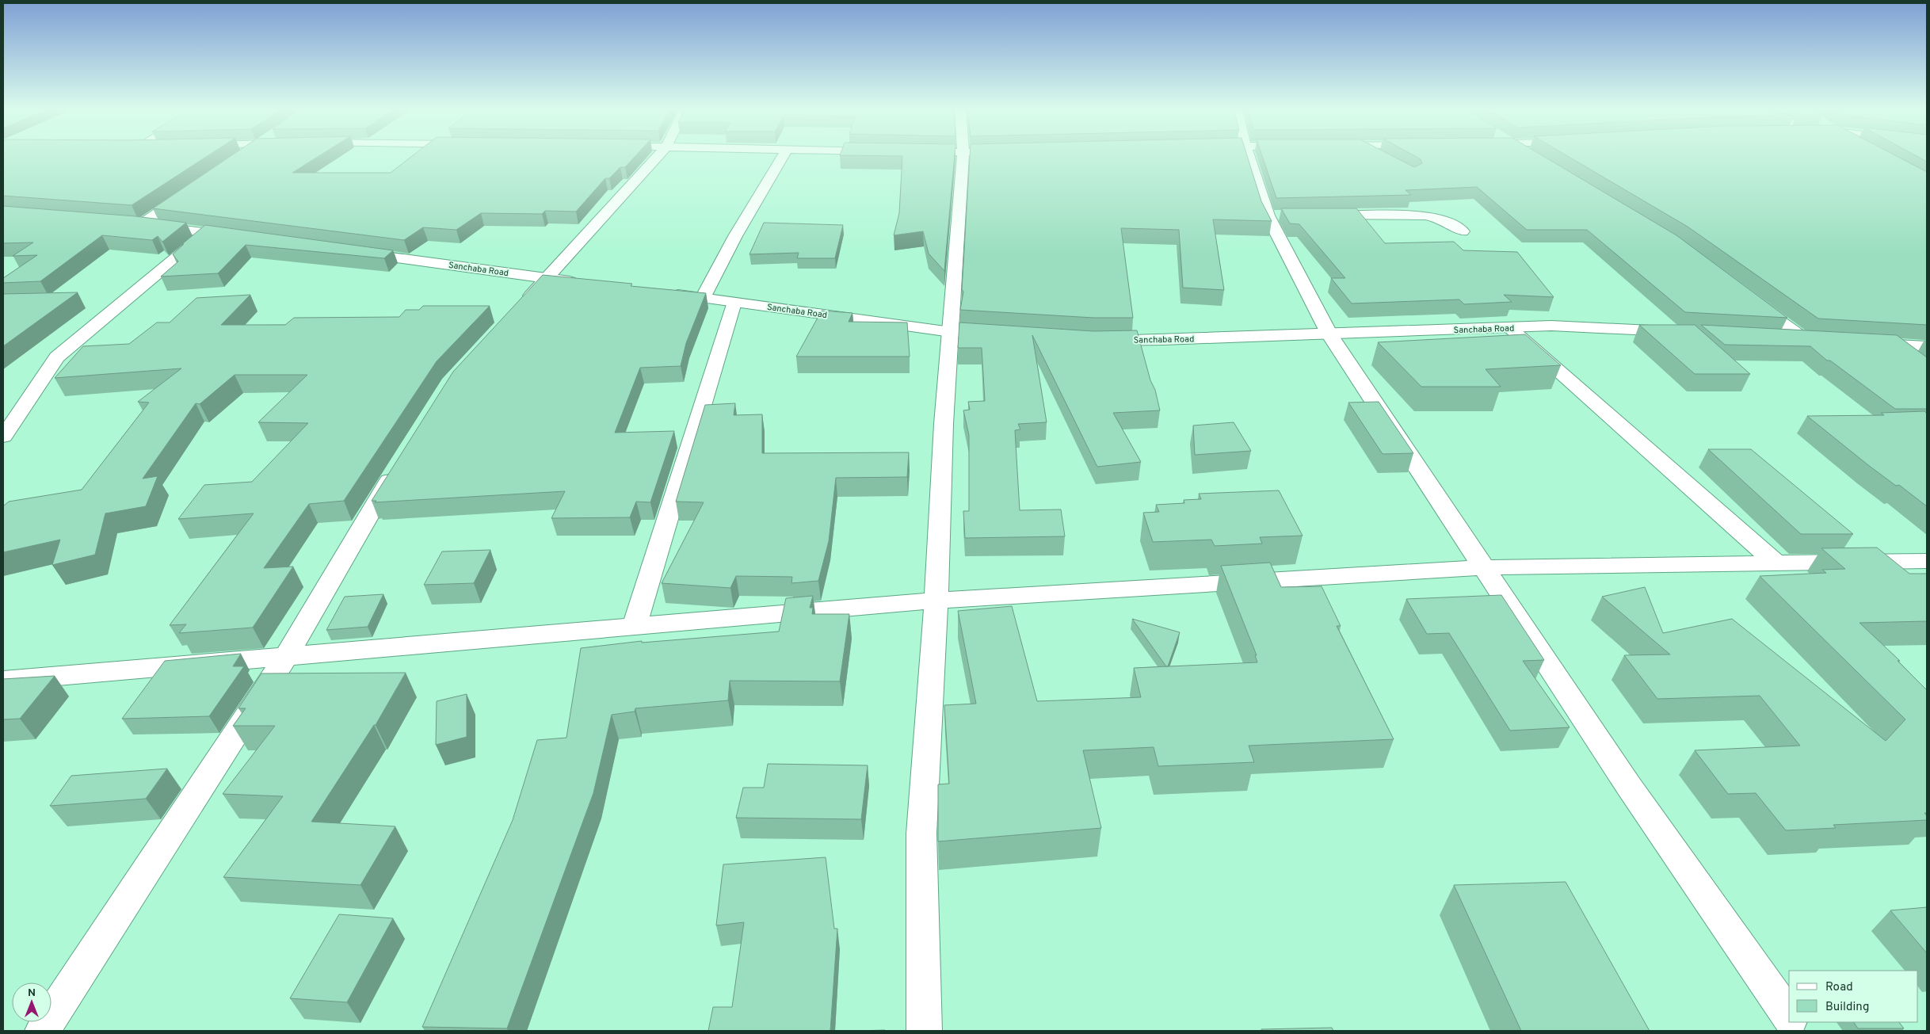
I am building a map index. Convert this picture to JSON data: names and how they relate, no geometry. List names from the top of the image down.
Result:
{
  "streets": {
    "street": ["Sanchaba Road"]
  },
  "legend": ["Road", "Building"],
  "north": "top"
}
